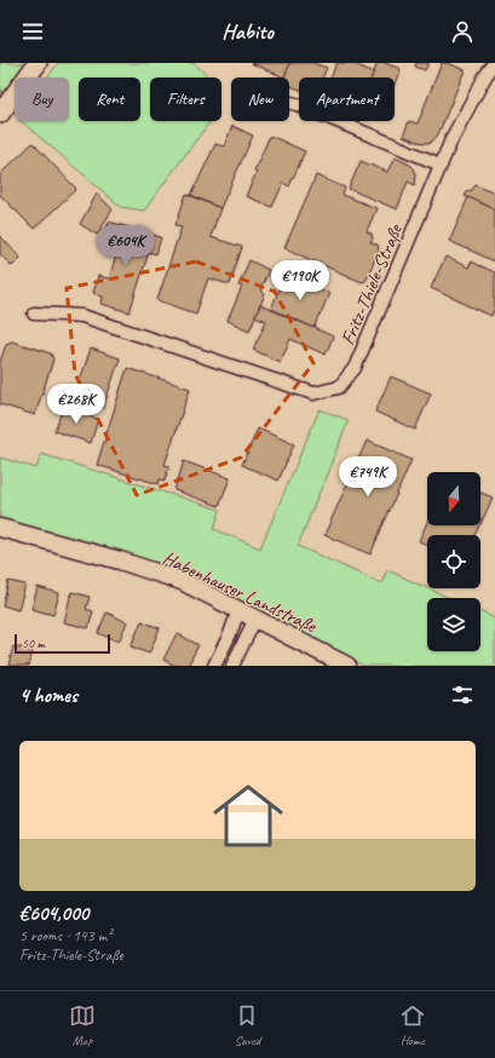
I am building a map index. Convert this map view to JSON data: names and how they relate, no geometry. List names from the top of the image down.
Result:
{
  "streets": {
    "street": ["Fritz-Thiele-Straße", "Habenhauser Landstraße"]
  },
  "scale_bar": "50 m",
  "north": "bottom",
  "page": {
    "header": "Habito",
    "chip": [
      "Buy",
      "Rent",
      "Filters",
      "New",
      "Apartment"
    ],
    "price": [
      "€604K",
      "€190K",
      "€268K",
      "€749K"
    ],
    "scale": "50 m",
    "heading": "4 homes",
    "list": [
      {
        "name": "€604,000",
        "note": "5 rooms · 143 m² · Fritz-Thiele-Straße"
      }
    ],
    "tabs": ["Map", "Saved", "Home"]
  }
}
